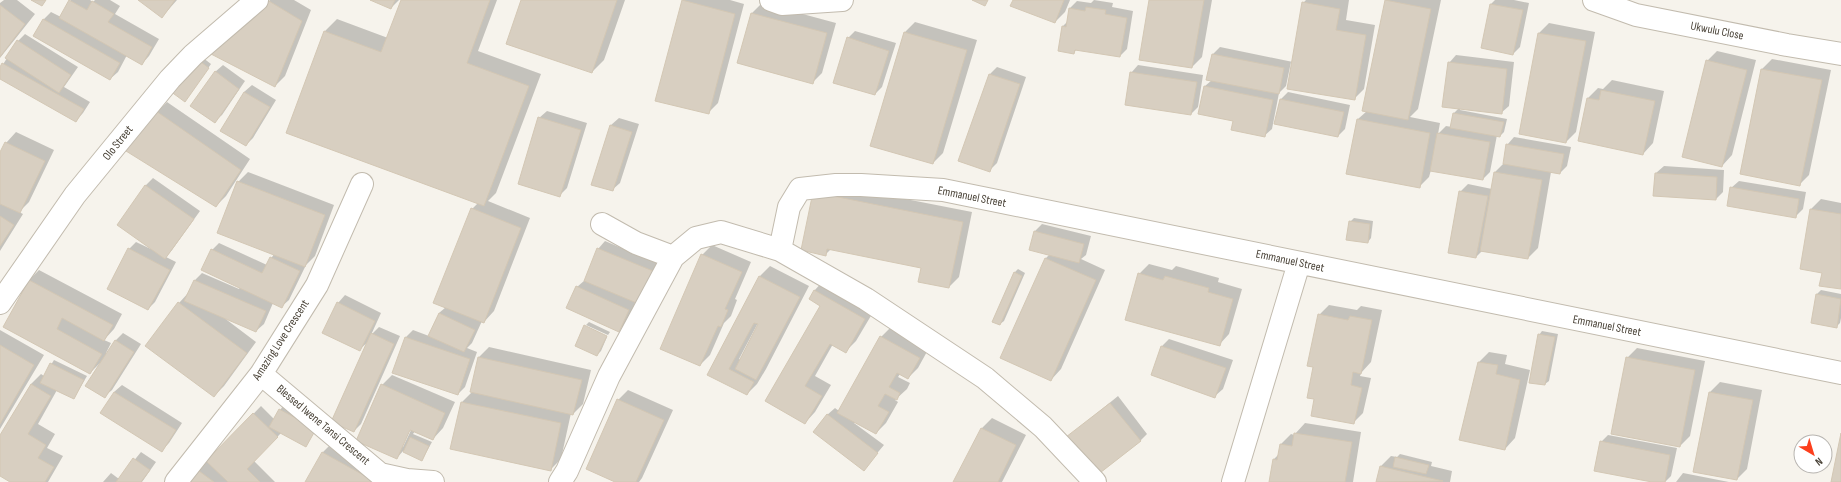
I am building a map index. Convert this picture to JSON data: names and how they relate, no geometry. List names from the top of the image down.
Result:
{
  "streets": {
    "street": [
      "Ukwulu Close",
      "Olo Street",
      "Emmanuel Street",
      "Amazing Love Crescent",
      "Blessed Iwene Tansi Crescent"
    ]
  },
  "crossings": [
    ["Amazing Love Crescent", "Blessed Iwene Tansi Crescent"]
  ],
  "north": "bottom right"
}
